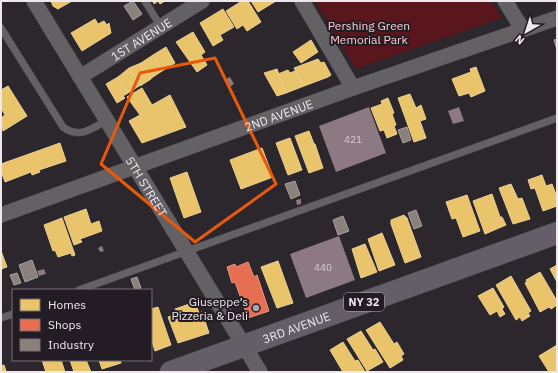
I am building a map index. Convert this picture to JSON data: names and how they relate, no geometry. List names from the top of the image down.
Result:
{
  "streets": {
    "main road": ["NY 32", "3RD AVENUE"],
    "street": ["1ST AVENUE", "2ND AVENUE", "5TH STREET"]
  },
  "crossings": [
    ["1ST AVENUE", "5TH STREET"],
    ["2ND AVENUE", "5TH STREET"],
    ["5TH STREET", "3RD AVENUE"]
  ],
  "parks": ["Pershing Green Memorial Park"],
  "places": ["Giuseppe’s Pizzeria & Deli"],
  "house_numbers": ["421", "440"],
  "legend": ["Homes", "Shops", "Industry"],
  "north": "bottom left"
}
